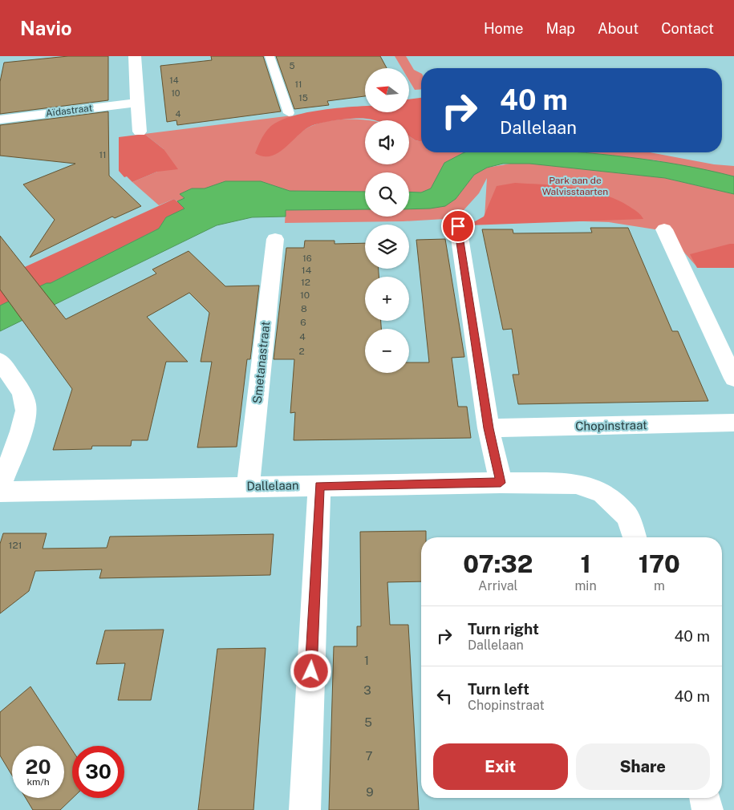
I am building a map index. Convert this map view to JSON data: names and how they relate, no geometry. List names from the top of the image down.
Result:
{
  "streets": {
    "street": [
      "Aïdastraat",
      "Smetanastraat",
      "Chopinstraat",
      "Dallelaan"
    ]
  },
  "crossings": [
    ["Smetanastraat", "Dallelaan"]
  ],
  "parks": ["Park aan de Walvisstaarten"],
  "house_numbers": [
    "5",
    "14",
    "11",
    "10",
    "15",
    "4",
    "11",
    "16",
    "14",
    "12",
    "10",
    "8",
    "6",
    "4",
    "2",
    "121",
    "1",
    "3",
    "5",
    "7",
    "9"
  ],
  "north": "left",
  "page": {
    "header": "Navio",
    "nav": [
      "Home",
      "Map",
      "About",
      "Contact"
    ],
    "map_buttons": ["+", "−"],
    "turn": ["40 m", "Dallelaan"],
    "eta": [
      "07:32",
      "Arrival",
      "1",
      "min",
      "170",
      "m"
    ],
    "list": [
      {
        "name": "Turn right",
        "note": "Dallelaan",
        "value": "40 m"
      },
      {
        "name": "Turn left",
        "note": "Chopinstraat",
        "value": "40 m"
      }
    ],
    "buttons": ["Exit", "Share"],
    "speed": "20 km/h",
    "limit": "30"
  }
}
